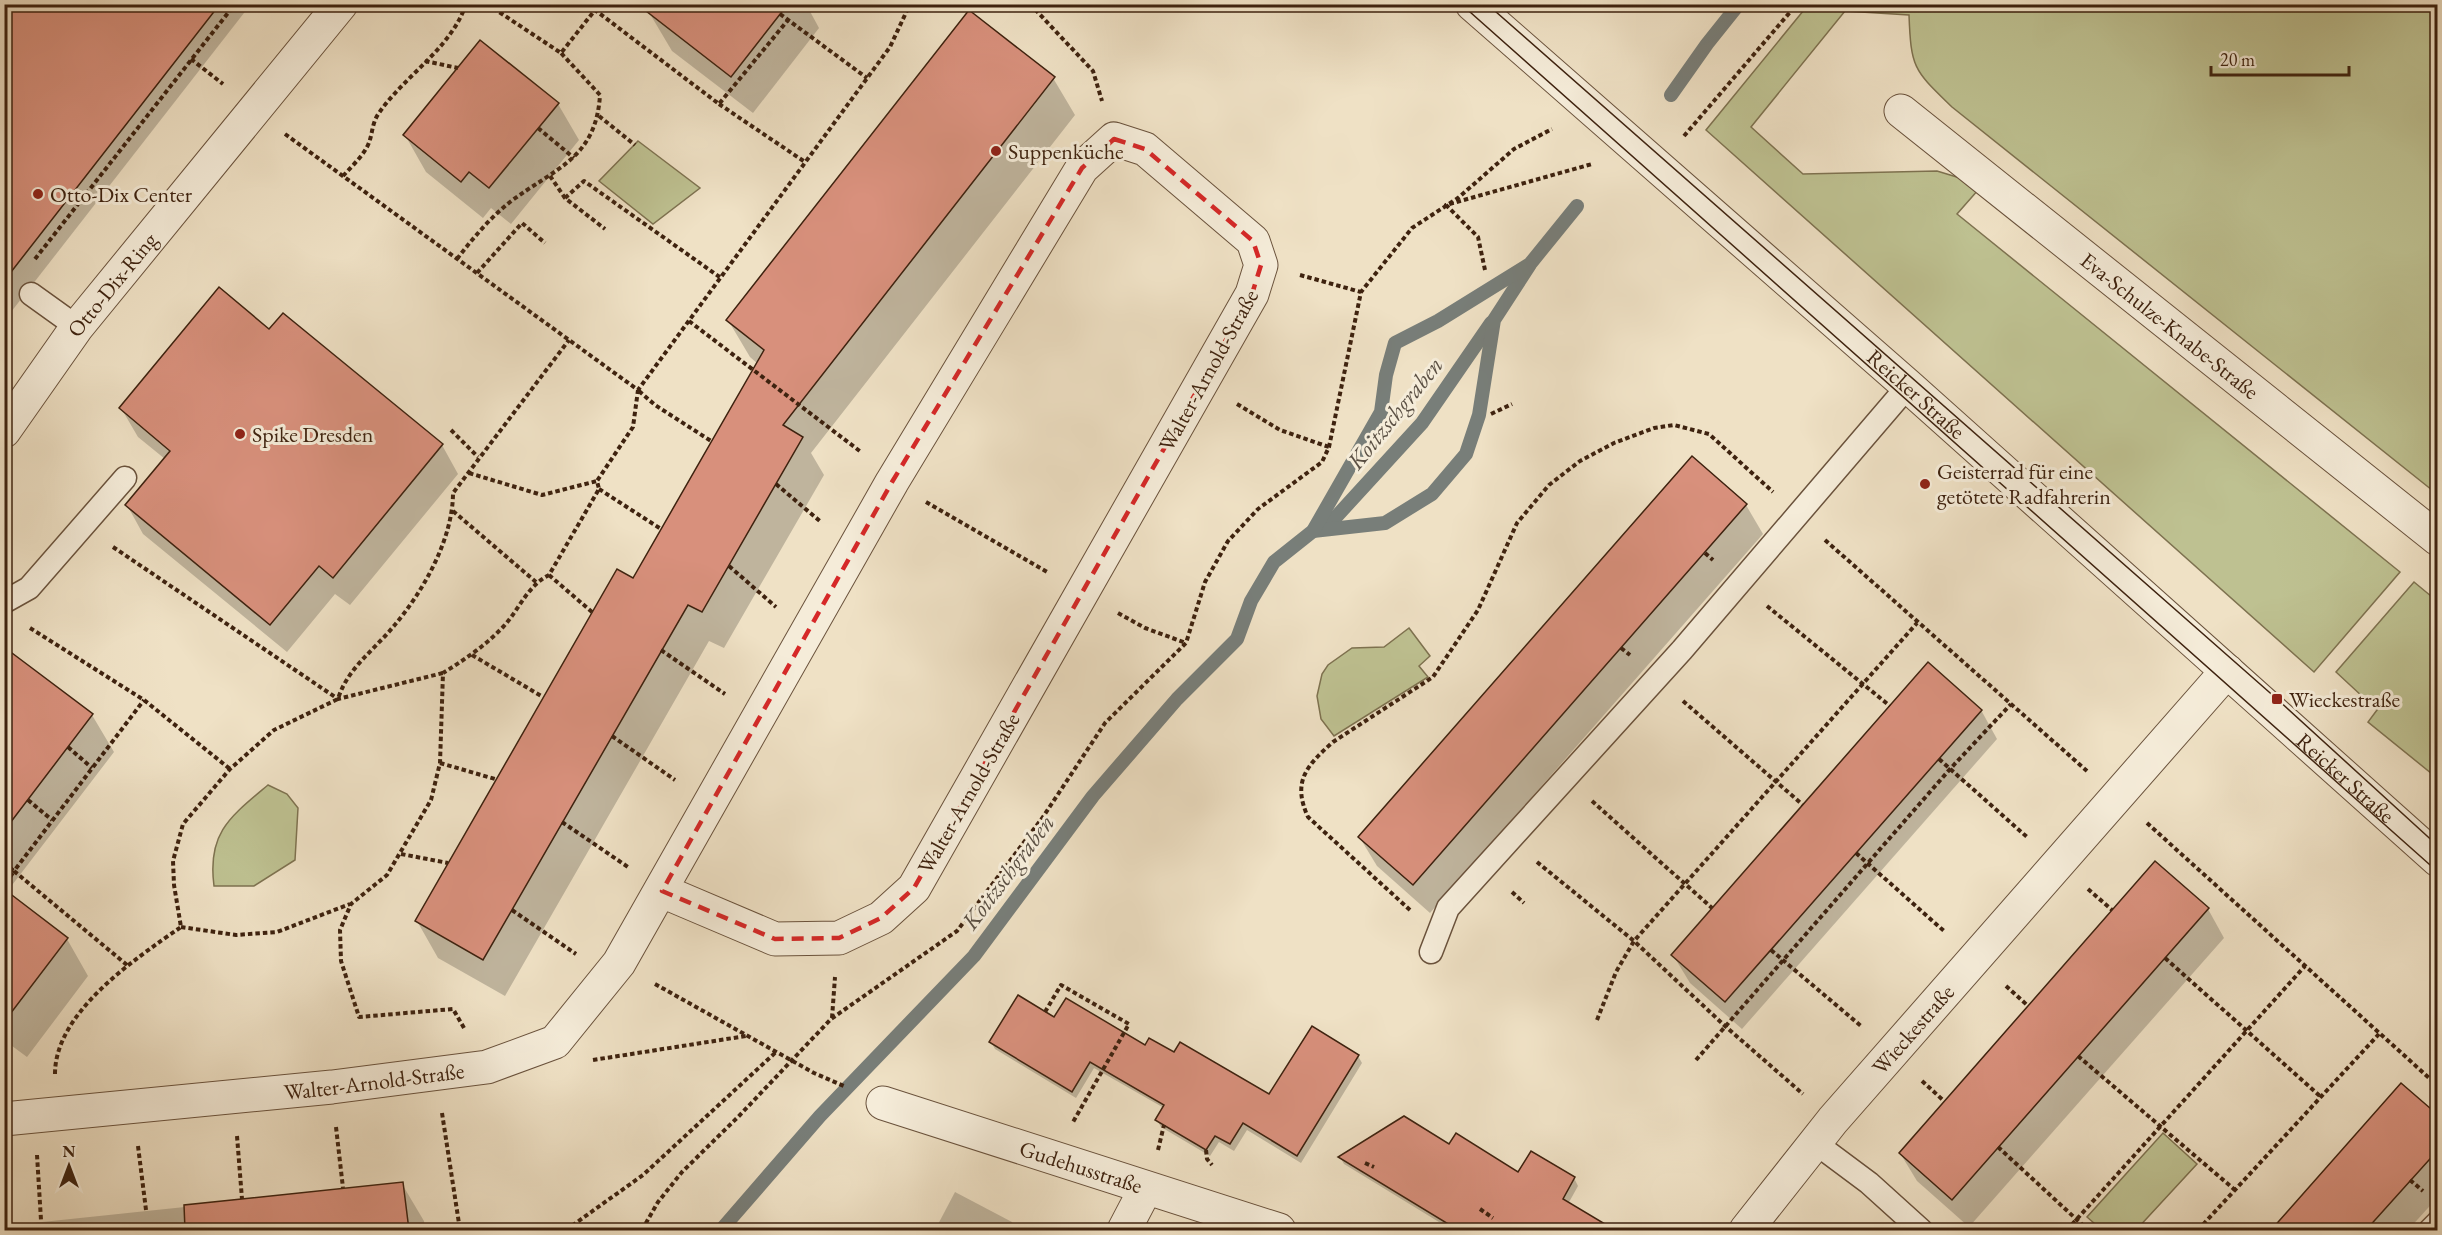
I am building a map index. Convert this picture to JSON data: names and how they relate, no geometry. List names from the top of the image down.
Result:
{
  "streets": {
    "street": [
      "Otto-Dix-Ring",
      "Eva-Schulze-Knabe-Straße",
      "Walter-Arnold-Straße",
      "Reicker Straße",
      "Wieckestraße",
      "Gudehusstraße"
    ]
  },
  "crossings": [
    ["Reicker Straße", "Wieckestraße"]
  ],
  "water": ["Koitzschgraben"],
  "places": {
    "other": [
      "Suppenküche",
      "Otto-Dix Center",
      "Spike Dresden",
      "Geisterrad für eine getötete Radfahrerin"
    ],
    "transit": ["Wieckestraße"]
  },
  "scale_bar": "20 m",
  "north": "top"
}
